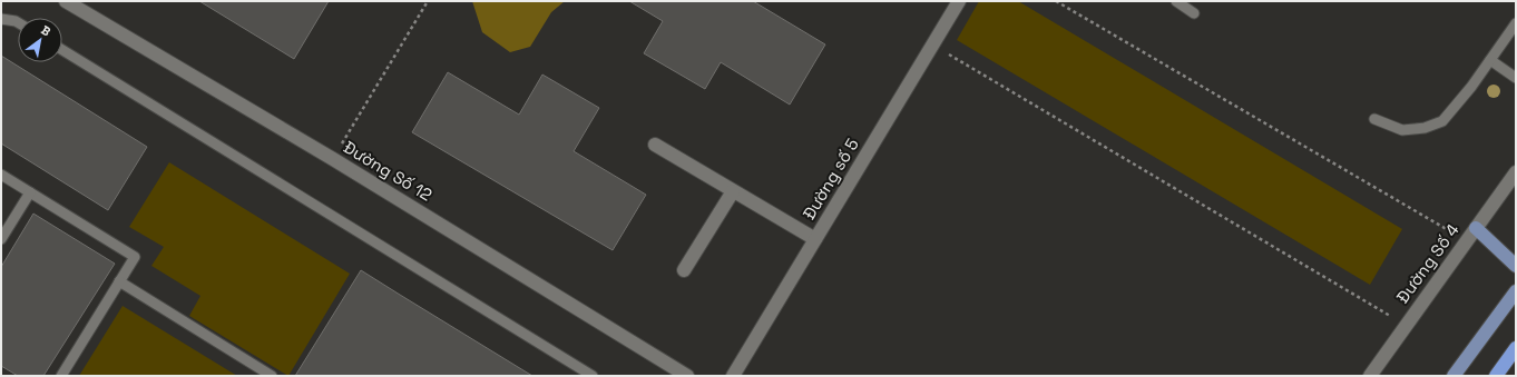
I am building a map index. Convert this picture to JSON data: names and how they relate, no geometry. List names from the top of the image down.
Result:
{
  "streets": {
    "street": ["Đường Số 12", "Đường số 5", "Đường Số 4"]
  },
  "north": "top right"
}
